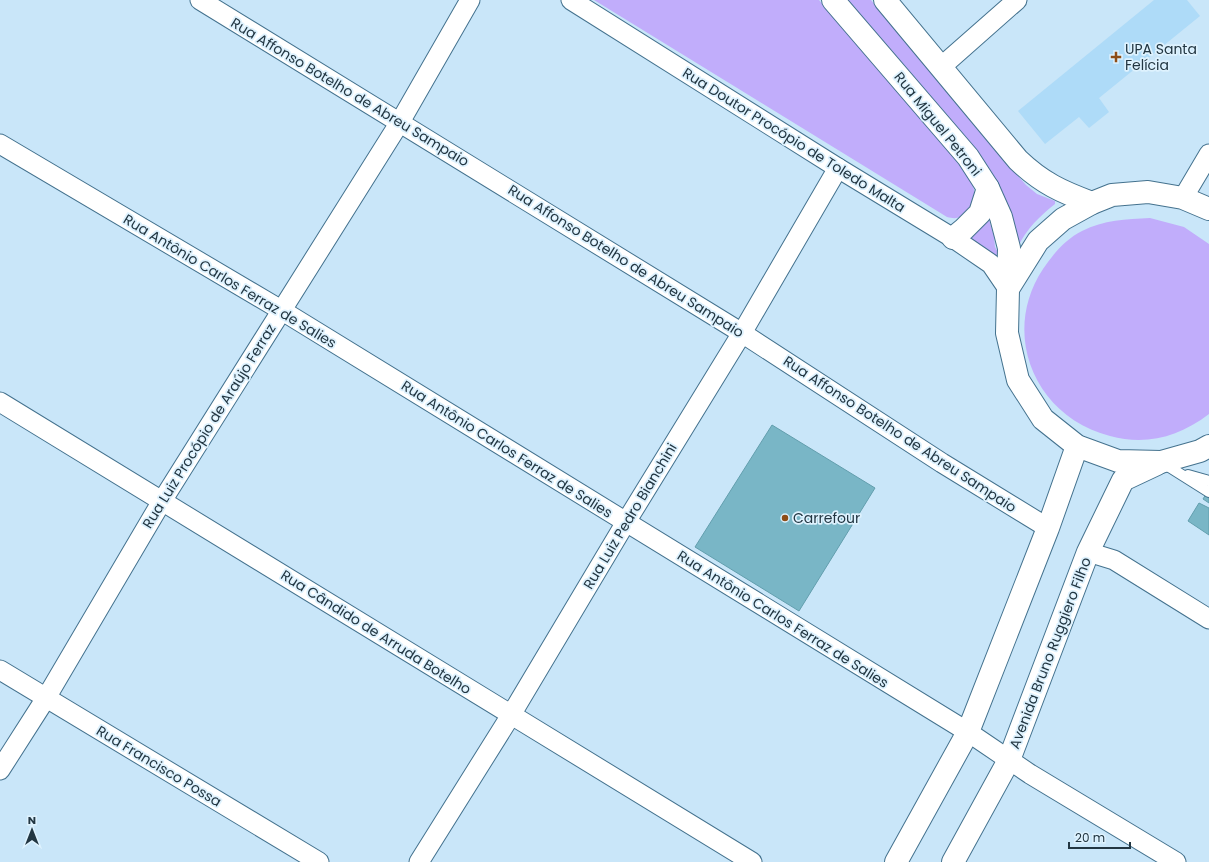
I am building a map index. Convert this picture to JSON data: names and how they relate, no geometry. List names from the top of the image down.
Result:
{
  "streets": {
    "main road": ["Rua Miguel Petroni", "Avenida Bruno Ruggiero Filho"],
    "street": [
      "Rua Affonso Botelho de Abreu Sampaio",
      "Rua Doutor Procópio de Toledo Malta",
      "Rua Antônio Carlos Ferraz de Salies",
      "Rua Luiz Procópio de Araújo Ferraz",
      "Rua Luiz Pedro Bianchini",
      "Rua Cândido de Arruda Botelho",
      "Rua Francisco Possa"
    ]
  },
  "crossings": [
    ["Rua Affonso Botelho de Abreu Sampaio", "Rua Luiz Procópio de Araújo Ferraz"],
    ["Rua Affonso Botelho de Abreu Sampaio", "Rua Luiz Pedro Bianchini"],
    ["Rua Miguel Petroni", "Rua Doutor Procópio de Toledo Malta"],
    ["Rua Miguel Petroni", "Avenida Bruno Ruggiero Filho"],
    ["Rua Doutor Procópio de Toledo Malta", "Rua Luiz Pedro Bianchini"],
    ["Rua Antônio Carlos Ferraz de Salies", "Rua Luiz Procópio de Araújo Ferraz"],
    ["Rua Antônio Carlos Ferraz de Salies", "Rua Luiz Pedro Bianchini"],
    ["Rua Antônio Carlos Ferraz de Salies", "Avenida Bruno Ruggiero Filho"],
    ["Rua Luiz Procópio de Araújo Ferraz", "Rua Cândido de Arruda Botelho"],
    ["Rua Luiz Procópio de Araújo Ferraz", "Rua Francisco Possa"],
    ["Rua Luiz Pedro Bianchini", "Rua Cândido de Arruda Botelho"]
  ],
  "places": {
    "health": ["UPA Santa Felícia"],
    "other": ["Carrefour"]
  },
  "scale_bar": "20 m",
  "north": "top"
}
